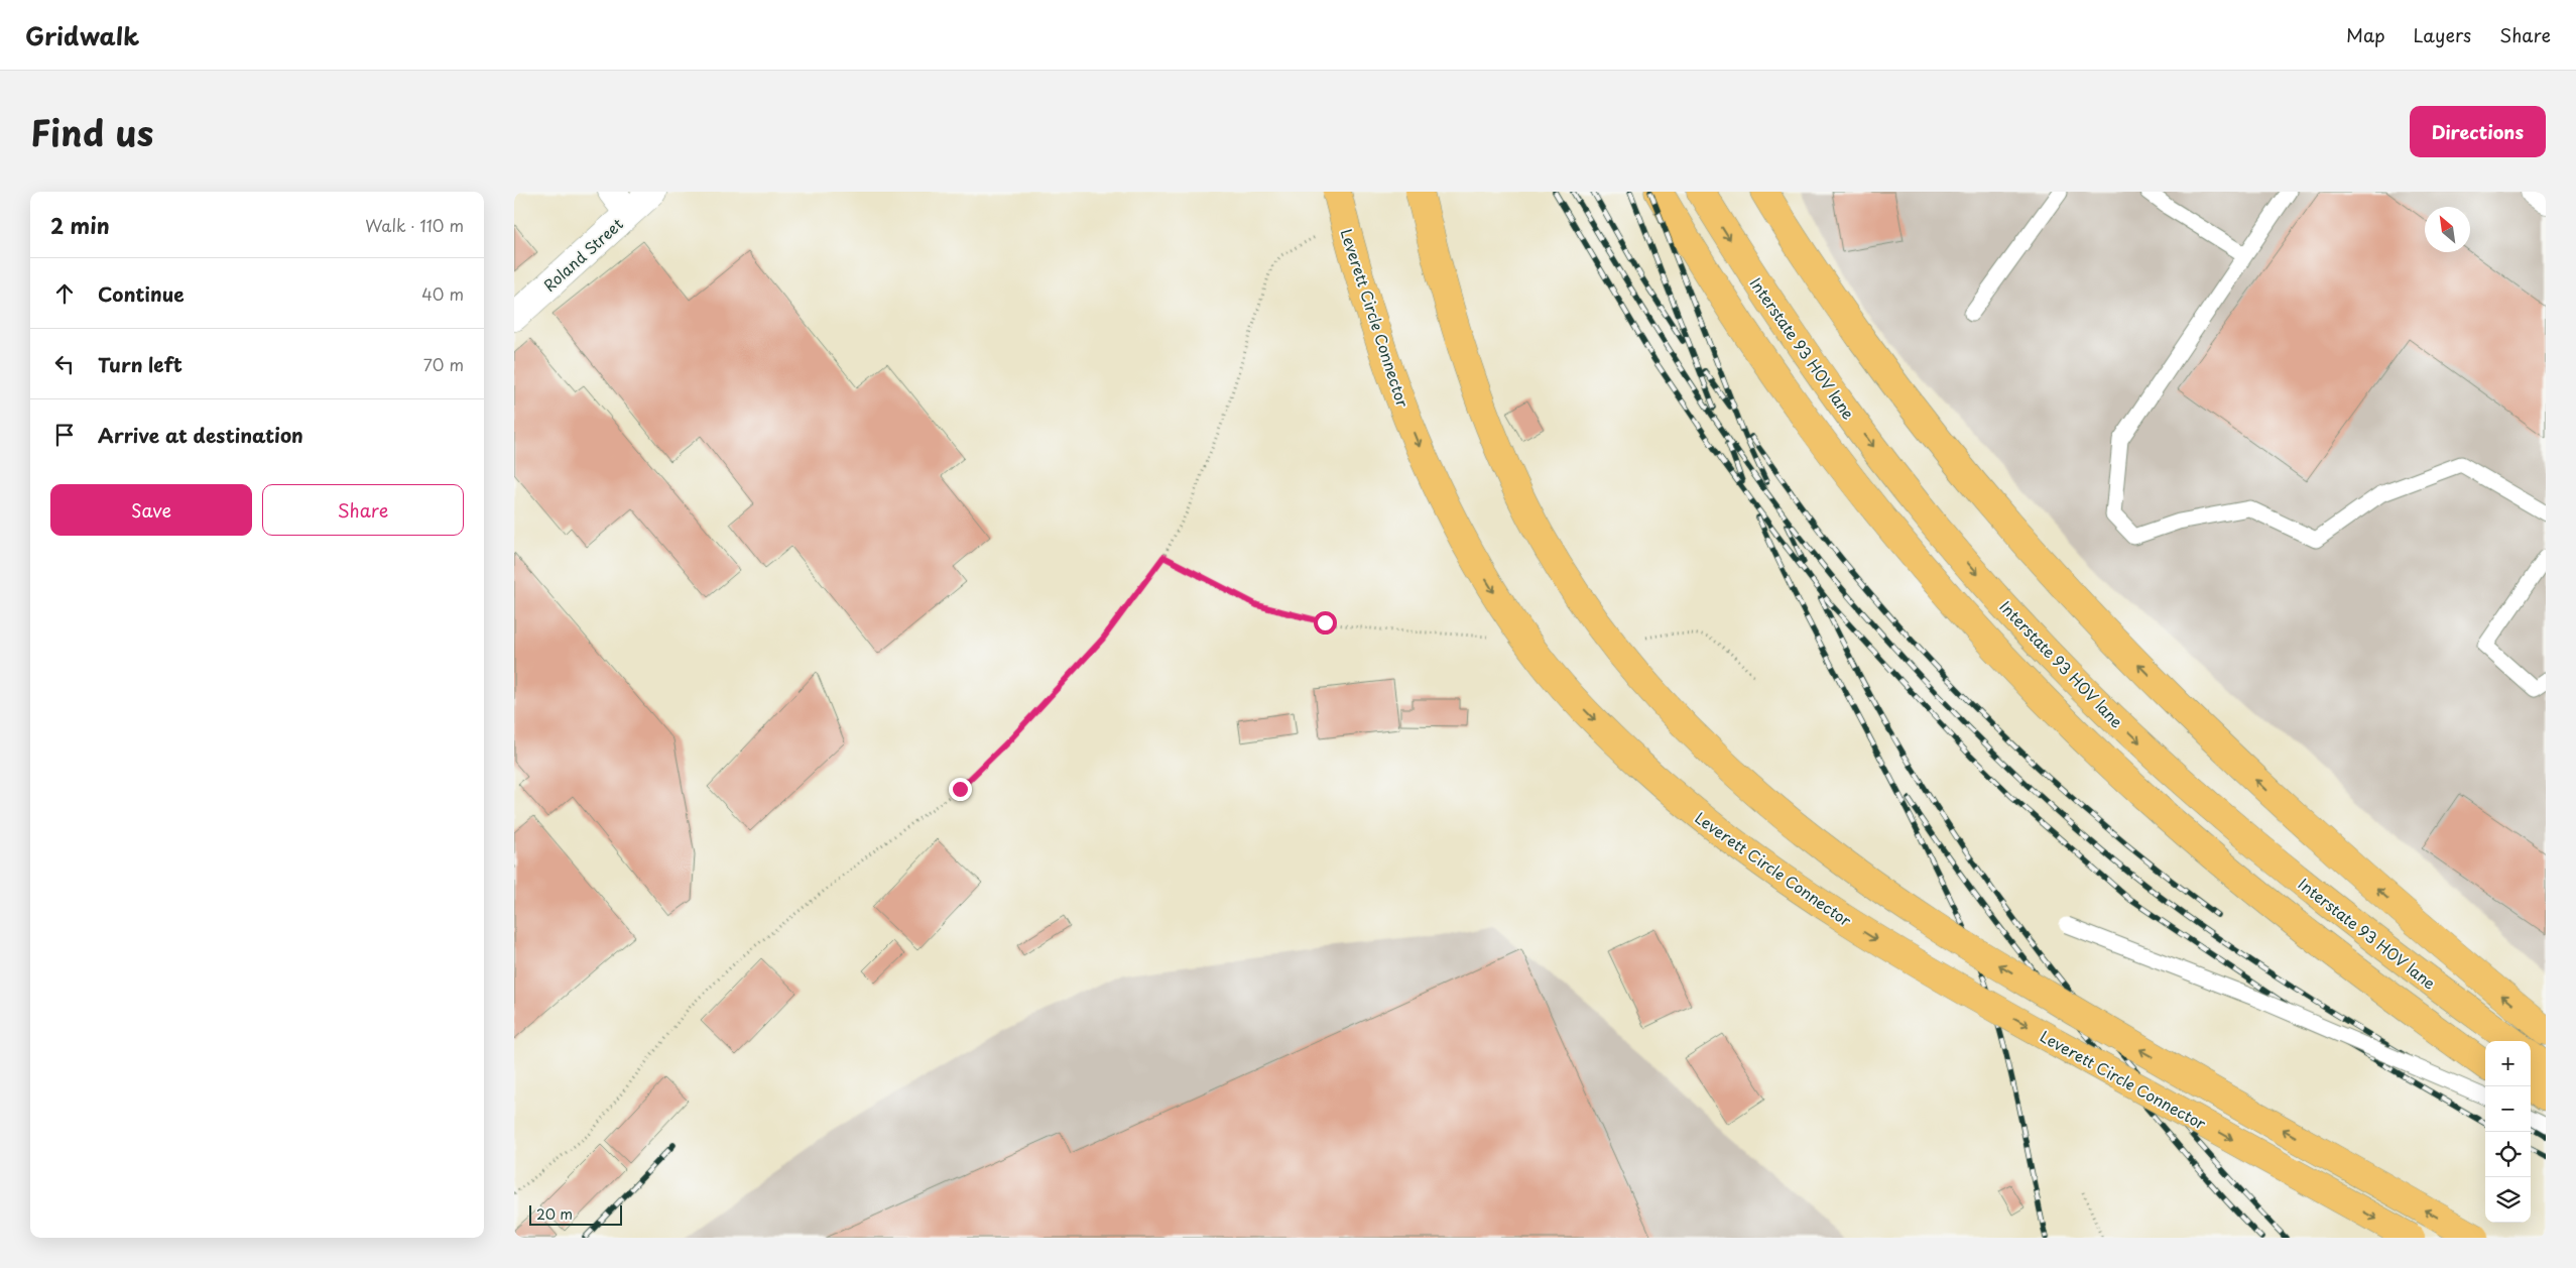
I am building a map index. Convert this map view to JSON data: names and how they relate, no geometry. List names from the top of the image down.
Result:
{
  "streets": {
    "highway": ["Leverett Circle Connector", "Interstate 93 HOV lane"],
    "street": ["Roland Street"]
  },
  "scale_bar": "20 m",
  "north": "top left",
  "page": {
    "header": "Gridwalk",
    "nav": ["Map", "Layers", "Share"],
    "title": "Find us",
    "buttons": [
      "Directions",
      ["Save", "Share"]
    ],
    "heading": ["2 min", "Walk · 110 m"],
    "list": [
      ["Continue", "40 m"],
      ["Turn left", "70 m"],
      "Arrive at destination"
    ],
    "map_buttons": ["+", "−"],
    "scale": "20 m"
  }
}
